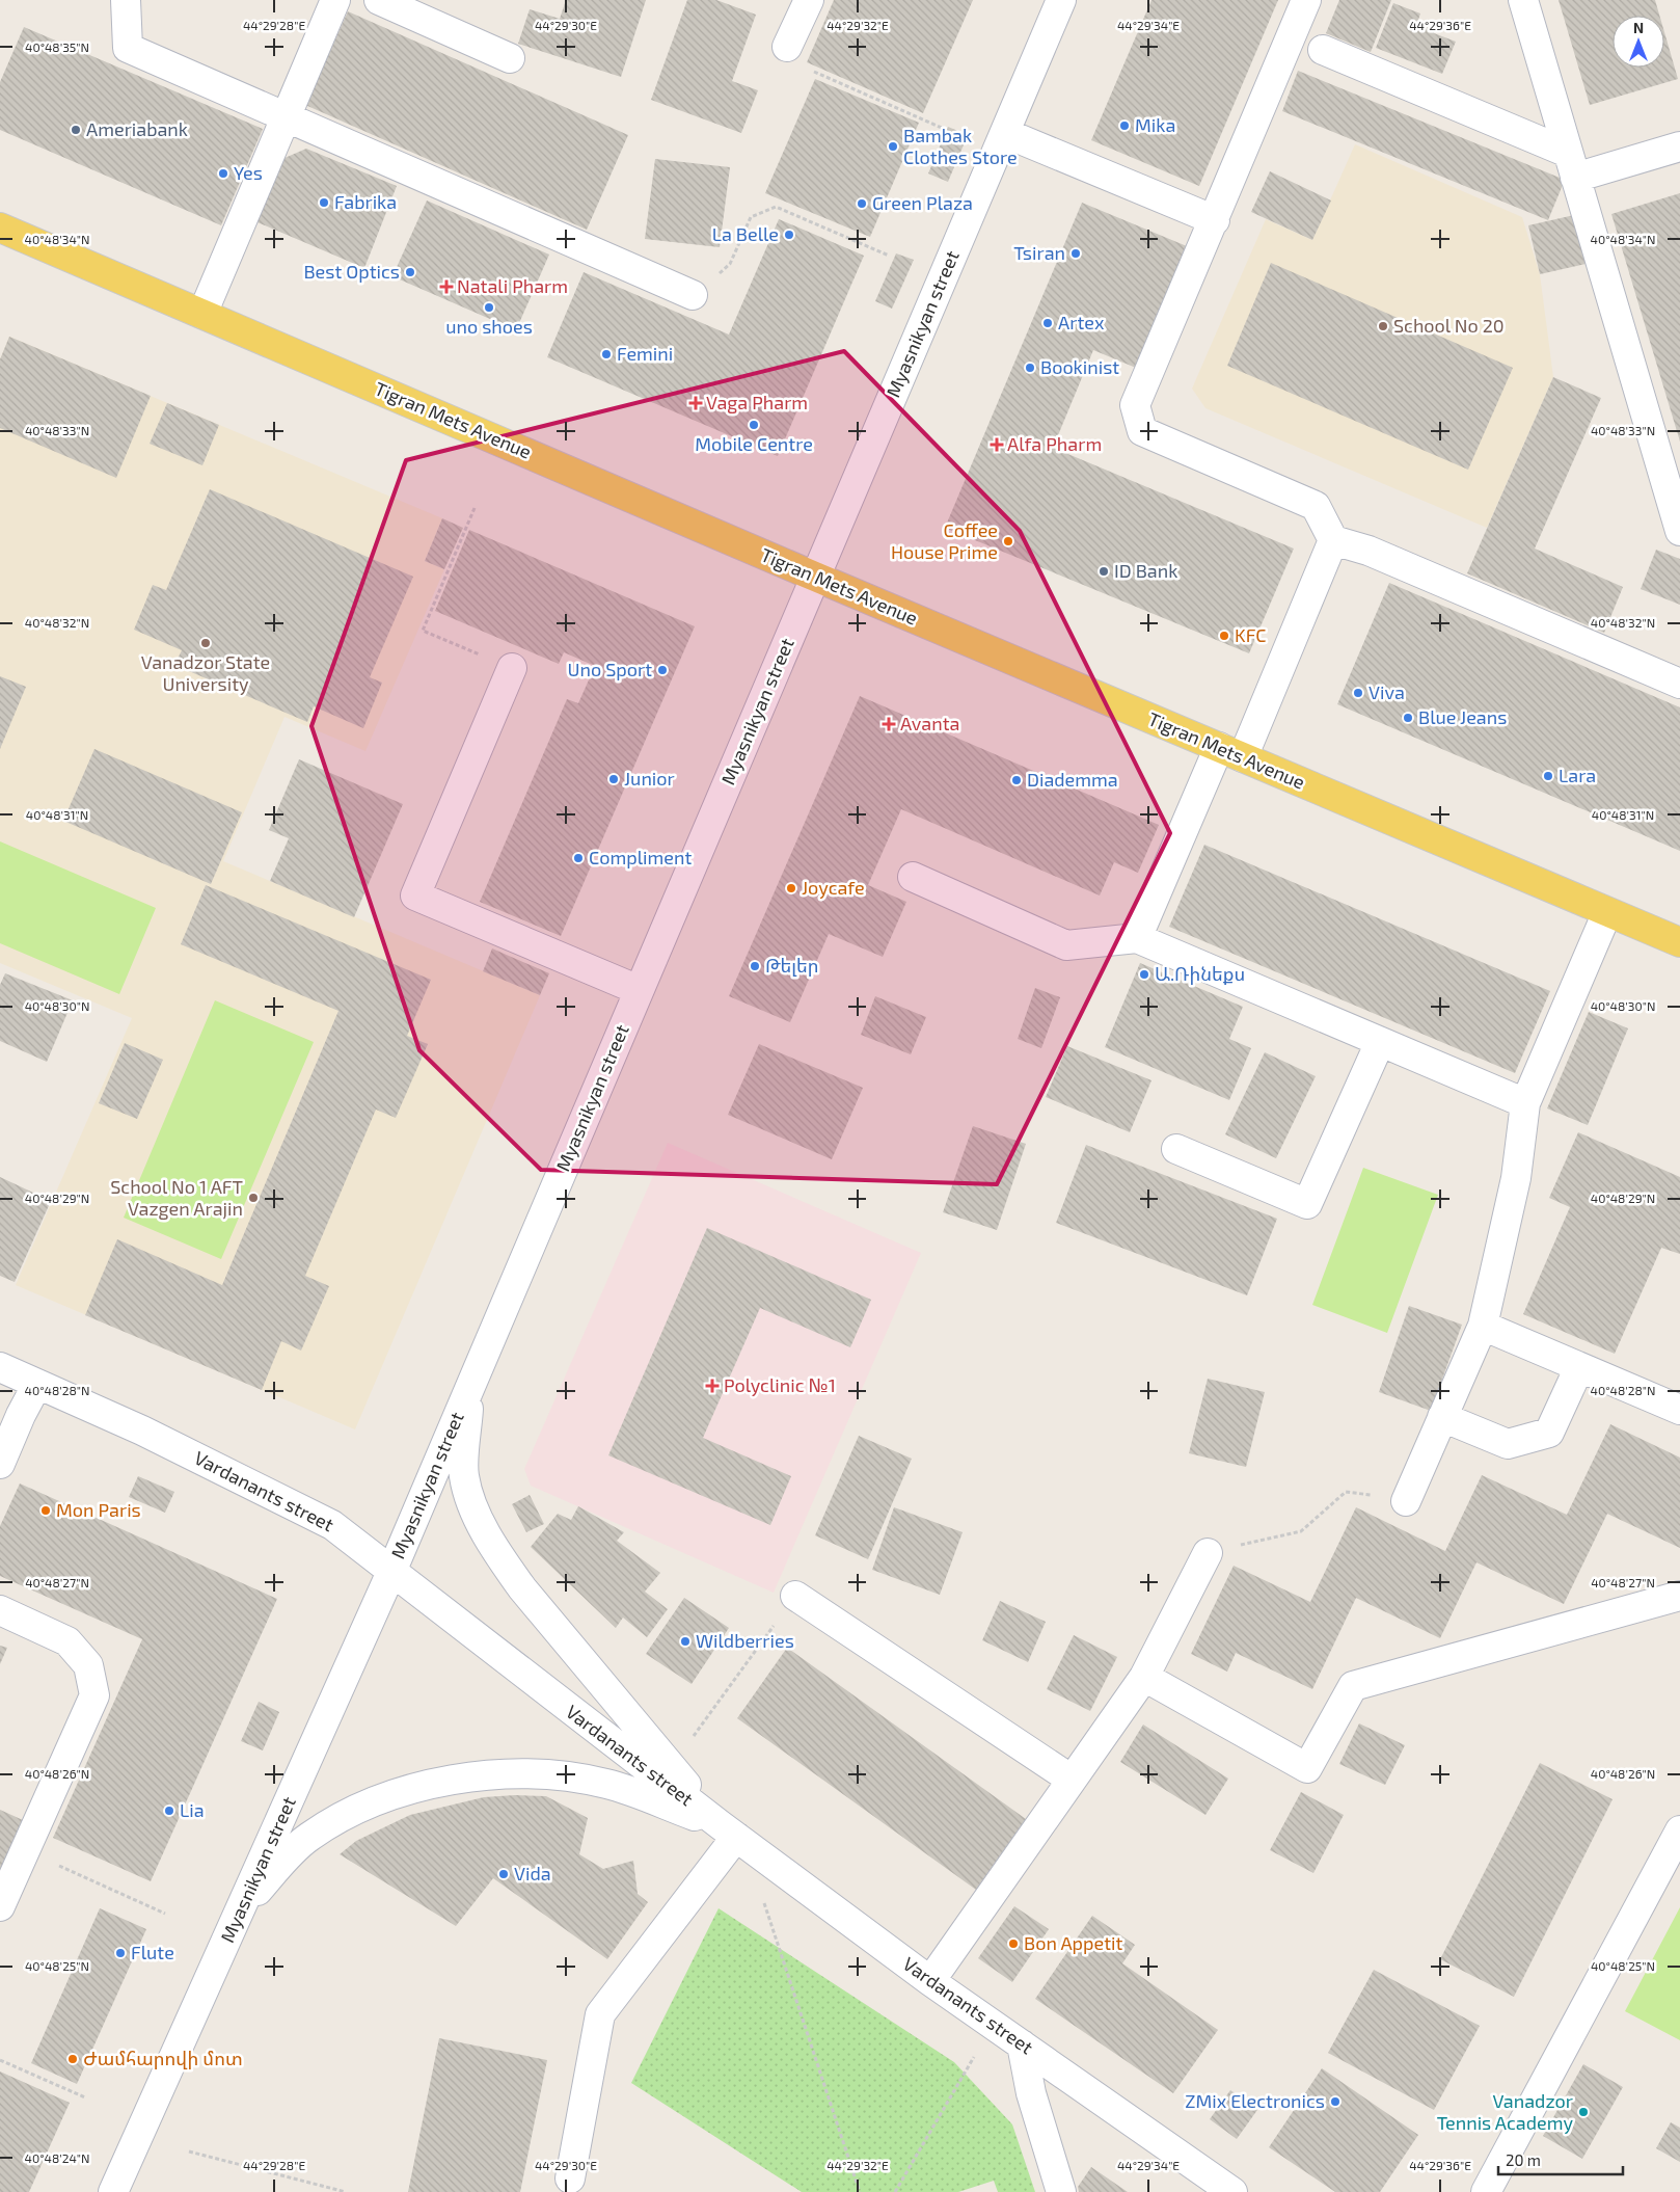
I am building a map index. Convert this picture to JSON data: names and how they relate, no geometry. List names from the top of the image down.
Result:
{
  "streets": {
    "main road": ["Tigran Mets Avenue"],
    "street": ["Myasnikyan street", "Vardanants street"]
  },
  "crossings": [
    ["Myasnikyan street", "Tigran Mets Avenue"],
    ["Myasnikyan street", "Vardanants street"]
  ],
  "places": {
    "other": [
      "Mika",
      "Ameriabank",
      "Bambak Clothes Store",
      "Yes",
      "Fabrika",
      "Green Plaza",
      "La Belle",
      "Tsiran",
      "Best Optics",
      "uno shoes",
      "Artex",
      "School No 20",
      "Femini",
      "Bookinist",
      "Mobile Centre",
      "Coffee House Prime",
      "ID Bank",
      "KFC",
      "Vanadzor State University",
      "Uno Sport",
      "Viva",
      "Blue Jeans",
      "Lara",
      "Junior",
      "Diademma",
      "Compliment",
      "Joycafe",
      "Թելեր",
      "Ա.Ռինեքս",
      "School No 1 AFT Vazgen Arajin",
      "Mon Paris",
      "Wildberries",
      "Lia",
      "Vida",
      "Bon Appetit",
      "Flute",
      "Ժամհարովի մոտ",
      "ZMix Electronics",
      "Vanadzor Tennis Academy"
    ],
    "health": [
      "Natali Pharm",
      "Vaga Pharm",
      "Alfa Pharm",
      "Avanta",
      "Polyclinic №1"
    ]
  },
  "scale_bar": "20 m",
  "north": "top",
  "coordinates": [
    "44°29'28\"E",
    "44°29'30\"E",
    "44°29'32\"E",
    "44°29'34\"E",
    "44°29'36\"E",
    "40°48'35\"N",
    "40°48'34\"N",
    "40°48'33\"N",
    "40°48'32\"N",
    "40°48'31\"N",
    "40°48'30\"N",
    "40°48'29\"N",
    "40°48'28\"N",
    "40°48'27\"N",
    "40°48'26\"N",
    "40°48'25\"N",
    "40°48'24\"N"
  ]
}
